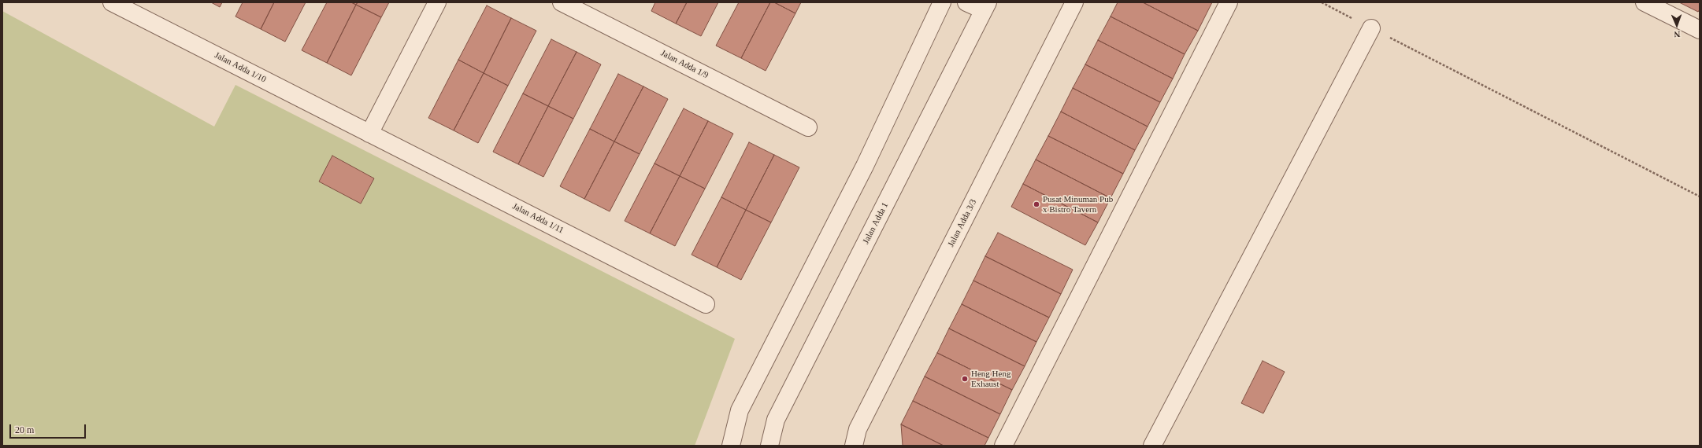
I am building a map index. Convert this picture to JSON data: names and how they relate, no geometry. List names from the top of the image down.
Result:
{
  "streets": {
    "street": [
      "Jalan Adda 1/9",
      "Jalan Adda 1/10",
      "Jalan Adda 1/11",
      "Jalan Adda 1",
      "Jalan Adda 3/3"
    ]
  },
  "crossings": [
    ["Jalan Adda 1/10", "Jalan Adda 1/11"]
  ],
  "places": ["Pusat Minuman Pub x Bistro Tavern", "Heng Heng Exhaust"],
  "scale_bar": "20 m",
  "north": "bottom"
}
